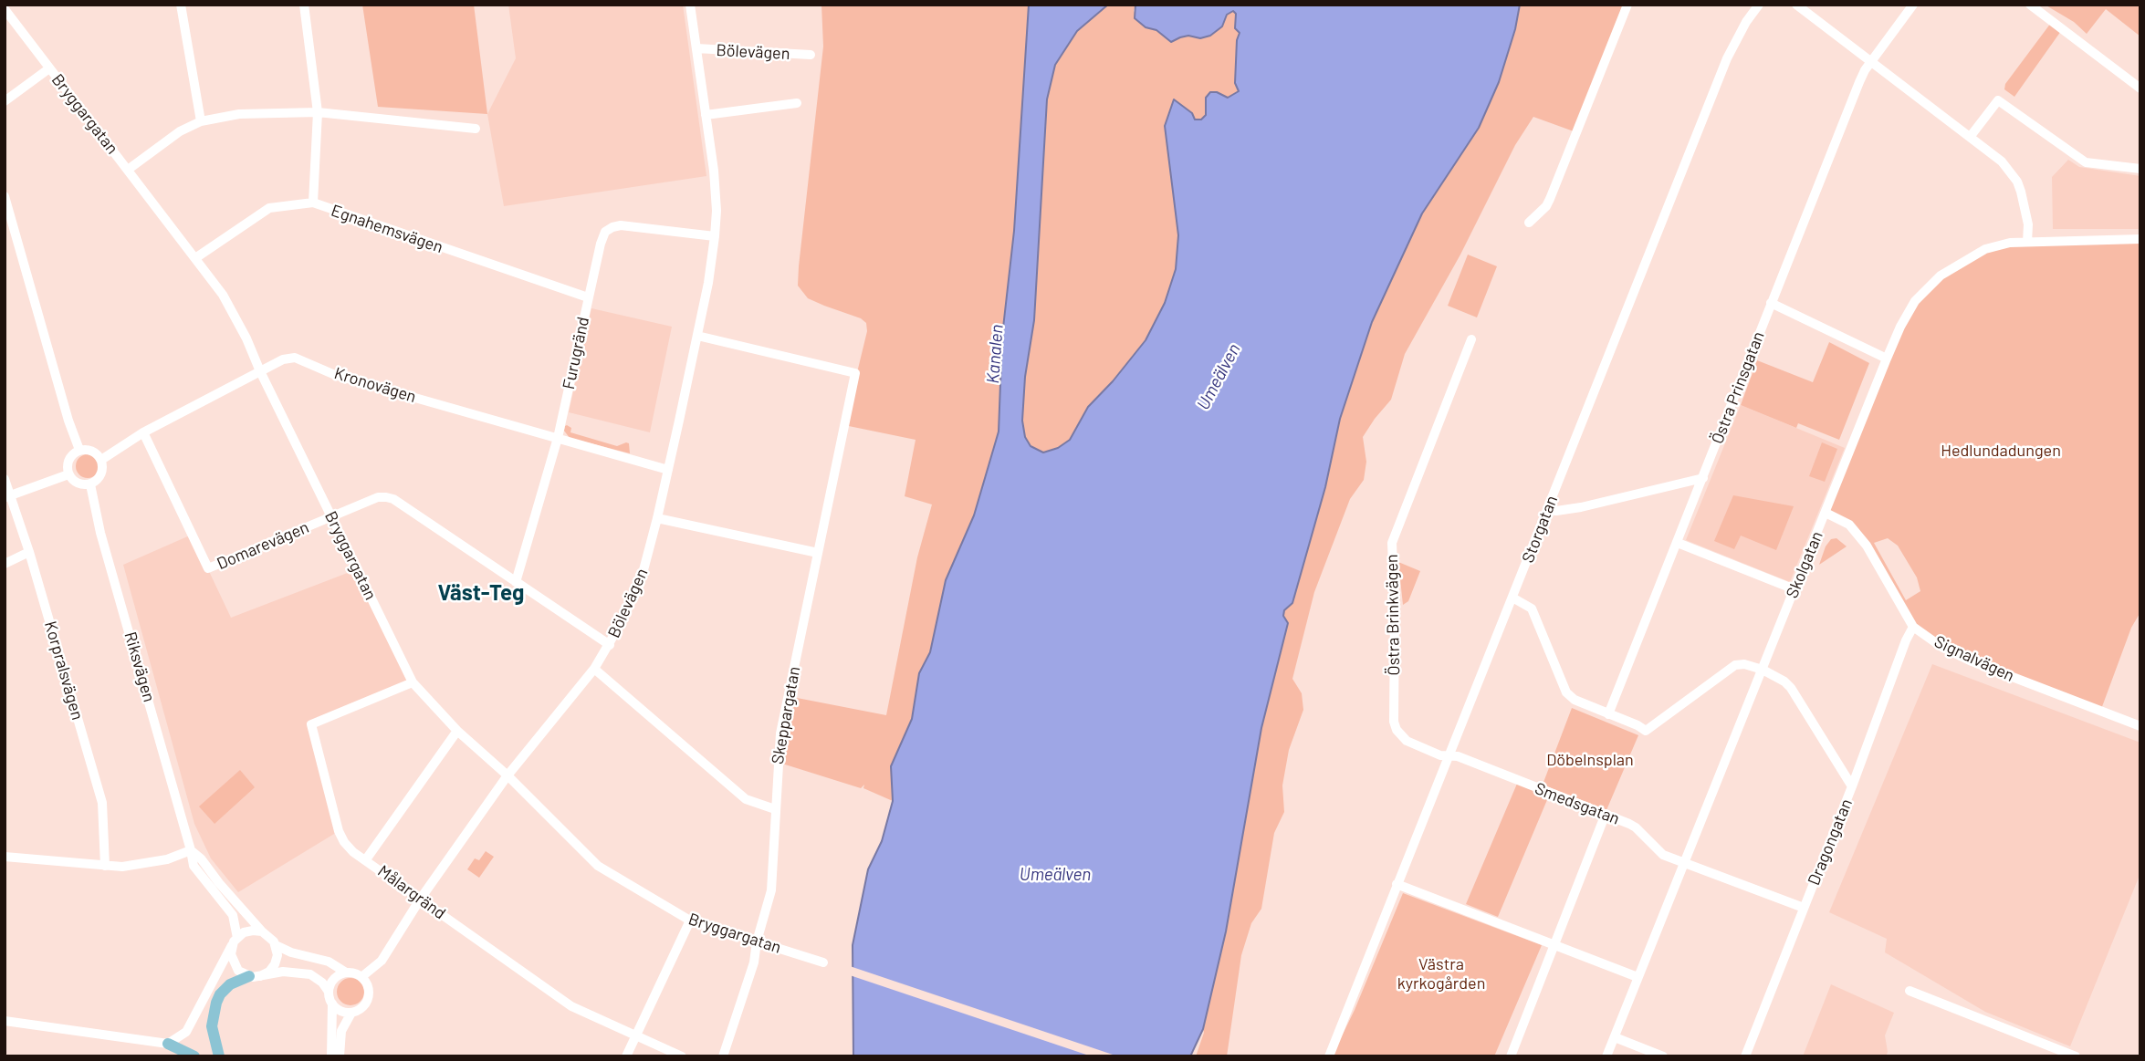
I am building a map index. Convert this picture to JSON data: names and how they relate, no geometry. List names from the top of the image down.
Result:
{
  "streets": {
    "street": [
      "Bölevägen",
      "Bryggargatan",
      "Egnahemsvägen",
      "Furugränd",
      "Kronovägen",
      "Östra Prinsgatan",
      "Storgatan",
      "Domarevägen",
      "Skolgatan",
      "Östra Brinkvägen",
      "Signalvägen",
      "Riksvägen",
      "Korpralsvägen",
      "Skeppargatan",
      "Smedsgatan",
      "Dragongatan",
      "Målargränd"
    ]
  },
  "crossings": [
    ["Bölevägen", "Bryggargatan"],
    ["Bölevägen", "Furugränd"],
    ["Bölevägen", "Kronovägen"],
    ["Bölevägen", "Domarevägen"],
    ["Bölevägen", "Riksvägen"],
    ["Bölevägen", "Skeppargatan"],
    ["Bölevägen", "Målargränd"],
    ["Bryggargatan", "Egnahemsvägen"],
    ["Bryggargatan", "Kronovägen"],
    ["Bryggargatan", "Domarevägen"],
    ["Bryggargatan", "Skeppargatan"],
    ["Bryggargatan", "Målargränd"],
    ["Egnahemsvägen", "Furugränd"],
    ["Furugränd", "Kronovägen"],
    ["Furugränd", "Domarevägen"],
    ["Kronovägen", "Domarevägen"],
    ["Kronovägen", "Riksvägen"],
    ["Storgatan", "Östra Brinkvägen"],
    ["Storgatan", "Smedsgatan"],
    ["Skolgatan", "Signalvägen"],
    ["Skolgatan", "Smedsgatan"],
    ["Östra Brinkvägen", "Smedsgatan"],
    ["Signalvägen", "Dragongatan"],
    ["Smedsgatan", "Dragongatan"]
  ],
  "districts": ["Väst-Teg"],
  "water": ["Kanalen", "Umeälven"],
  "parks": ["Hedlundadungen", "Döbelnsplan", "Västra kyrkogården"]
}
